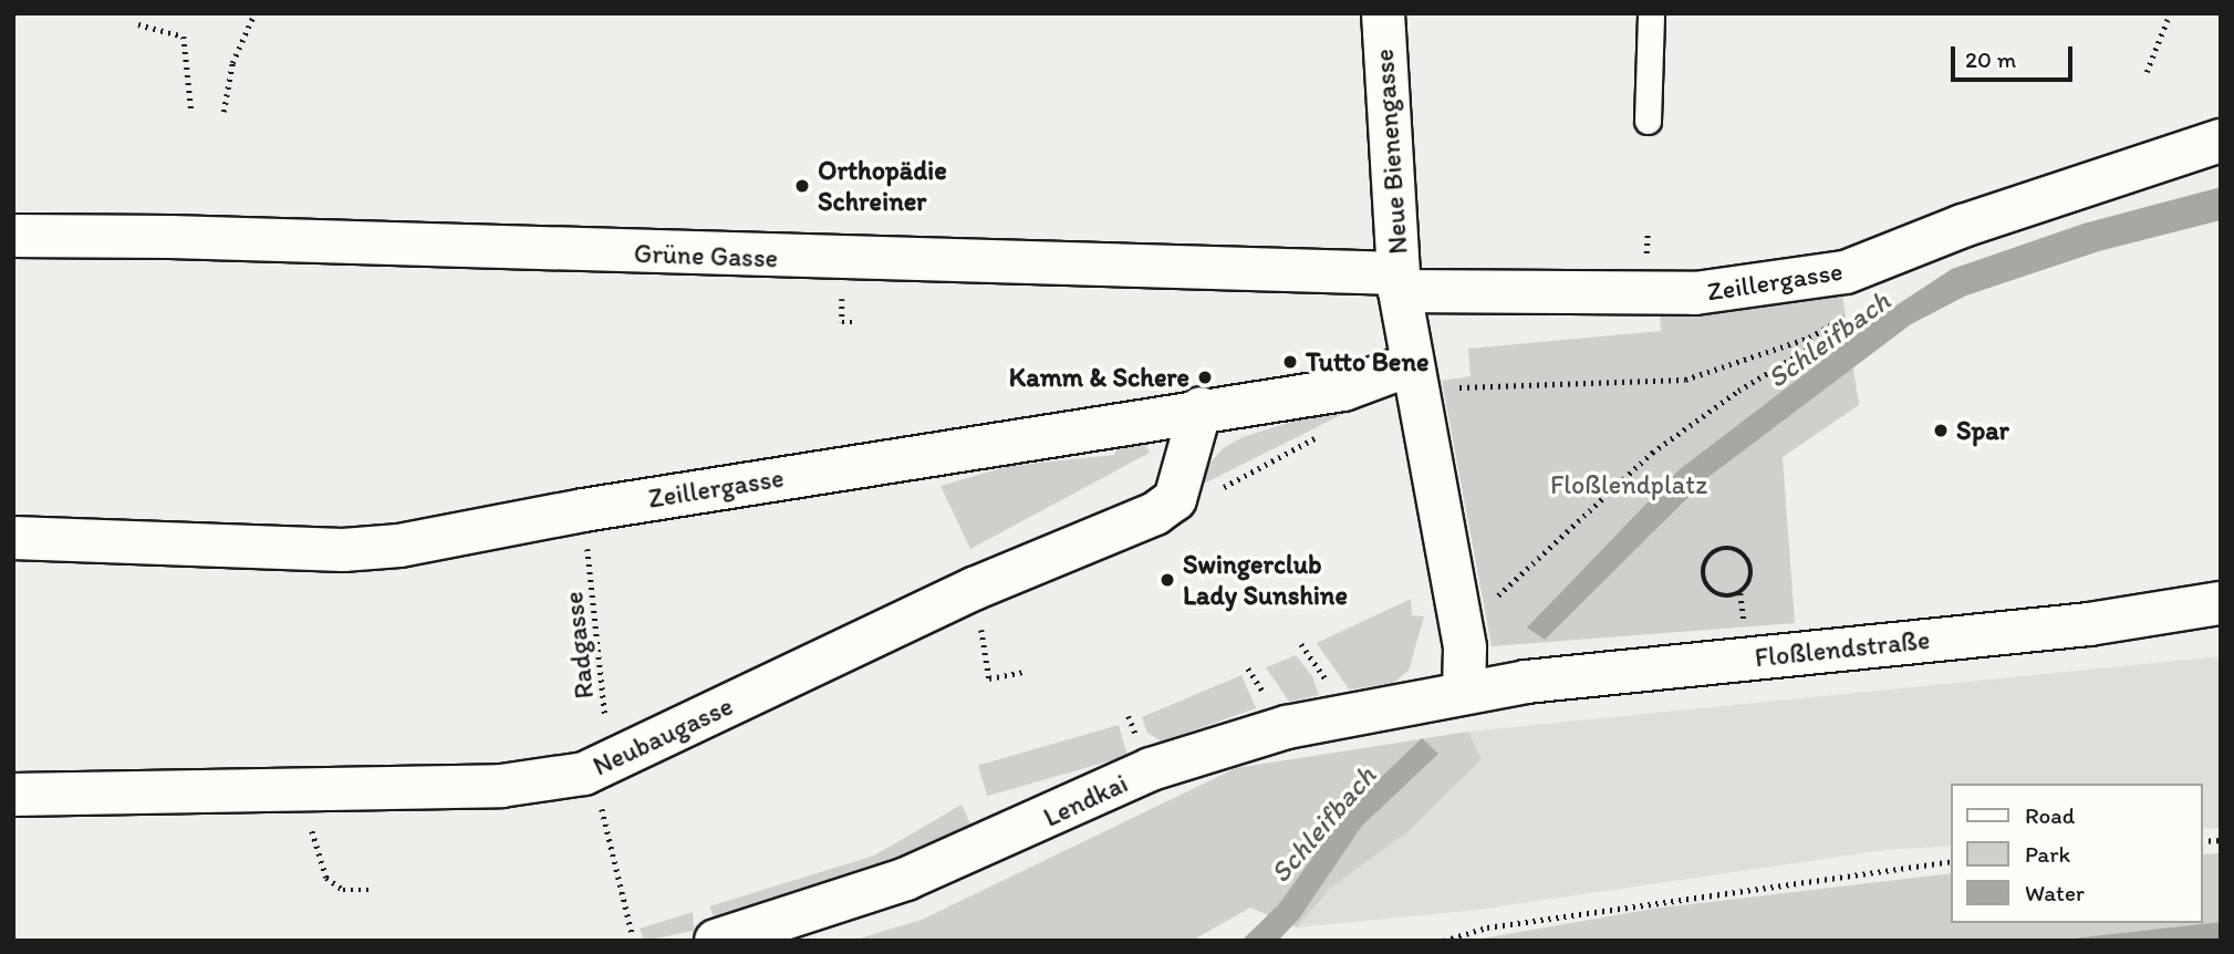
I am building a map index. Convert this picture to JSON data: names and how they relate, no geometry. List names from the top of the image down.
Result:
{
  "streets": {
    "street": [
      "Neue Bienengasse",
      "Grüne Gasse",
      "Zeillergasse",
      "Floßlendstraße",
      "Neubaugasse",
      "Lendkai"
    ],
    "path": ["Radgasse"]
  },
  "crossings": [
    ["Neue Bienengasse", "Grüne Gasse"],
    ["Neue Bienengasse", "Zeillergasse"],
    ["Grüne Gasse", "Zeillergasse"],
    ["Zeillergasse", "Radgasse"],
    ["Floßlendstraße", "Lendkai"]
  ],
  "water": ["Schleifbach"],
  "parks": ["Floßlendplatz"],
  "places": [
    "Orthopädie Schreiner",
    "Tutto Bene",
    "Kamm & Schere",
    "Spar",
    "Swingerclub Lady Sunshine"
  ],
  "legend": ["Road", "Park", "Water"],
  "scale_bar": "20 m"
}
